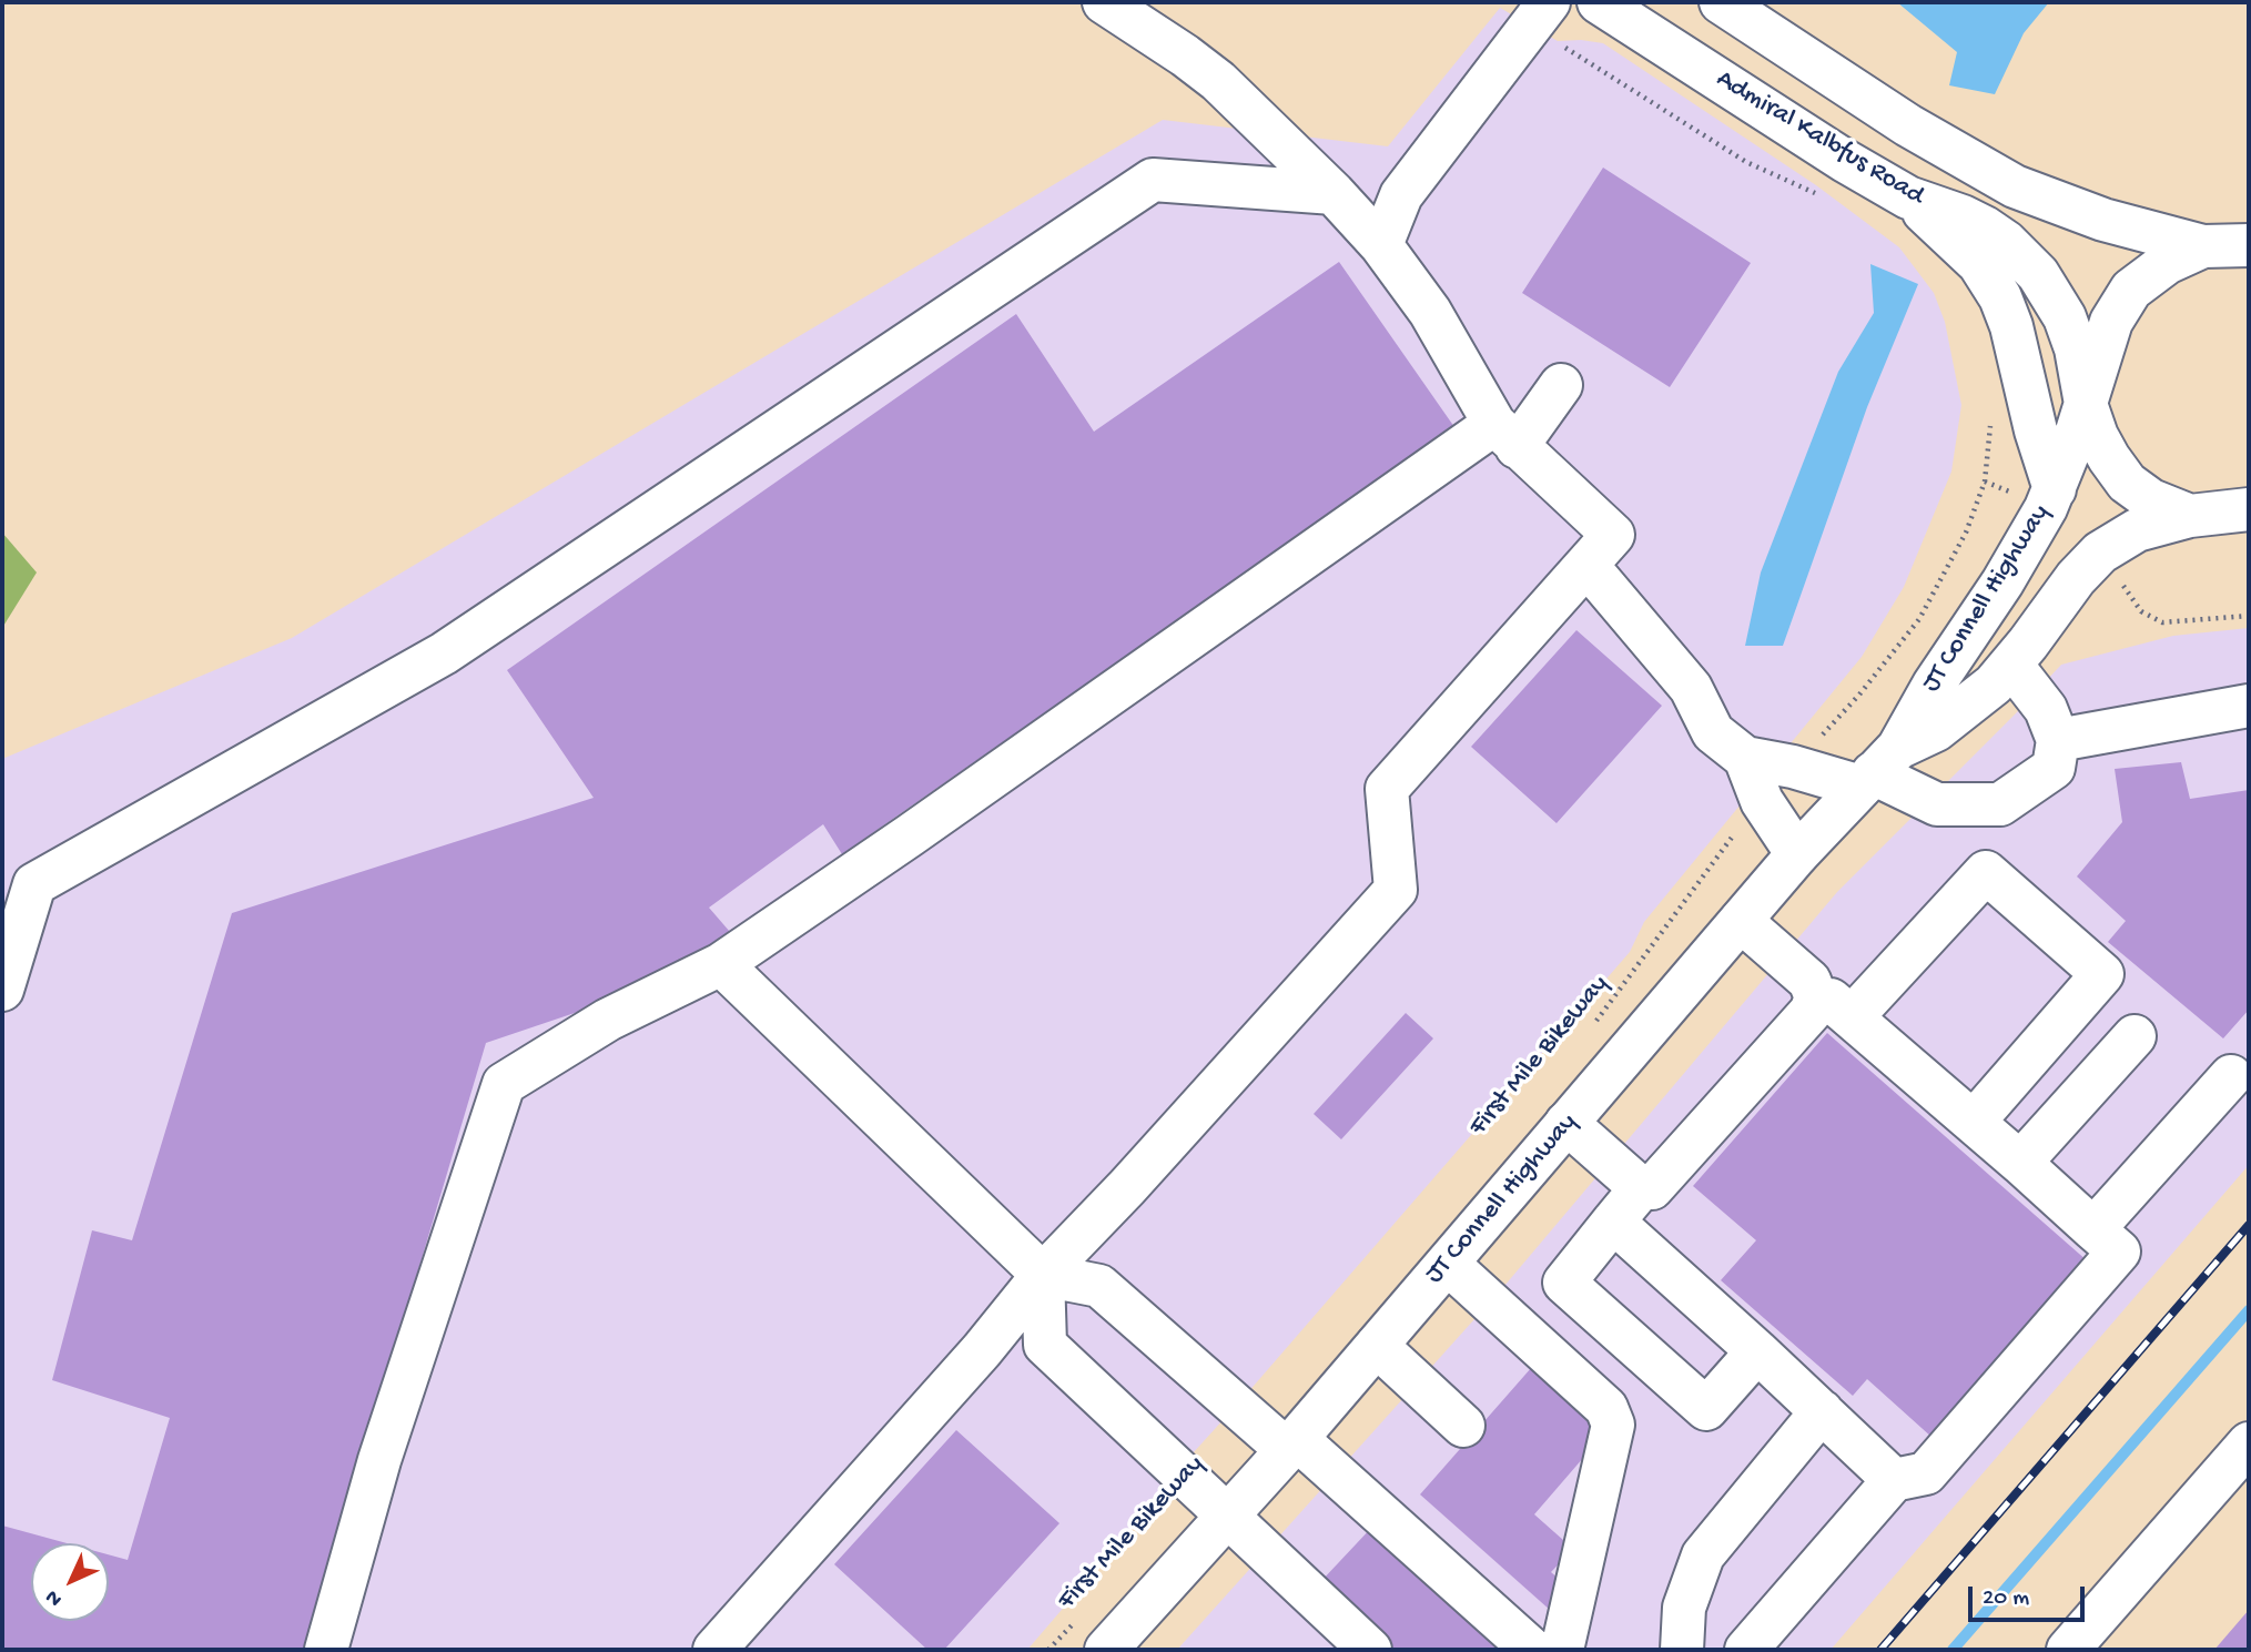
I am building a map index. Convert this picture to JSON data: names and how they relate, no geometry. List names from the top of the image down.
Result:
{
  "streets": {
    "main road": ["Admiral Kalbfus Road", "JT Connell Highway"],
    "path": ["First Mile Bikeway"]
  },
  "crossings": [
    ["Admiral Kalbfus Road", "JT Connell Highway"]
  ],
  "scale_bar": "20 m",
  "north": "bottom left"
}
